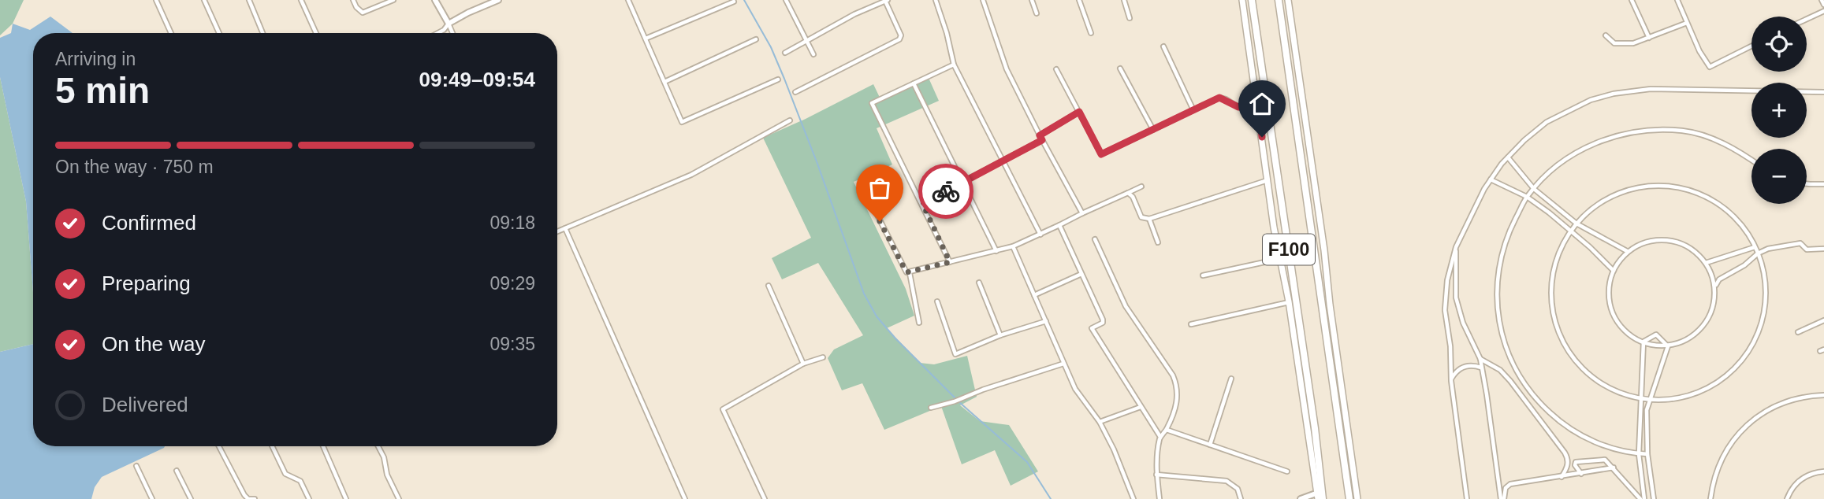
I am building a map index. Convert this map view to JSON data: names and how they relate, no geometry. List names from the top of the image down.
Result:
{
  "streets": {
    "highway": ["F100"]
  },
  "page": {
    "map_buttons": ["+", "−"],
    "heading": ["5 min", "Arriving in", "09:49–09:54"],
    "bar": "On the way · 750 m",
    "list": [
      ["Confirmed", "09:18"],
      ["Preparing", "09:29"],
      ["On the way", "09:35"],
      "Delivered"
    ]
  }
}
